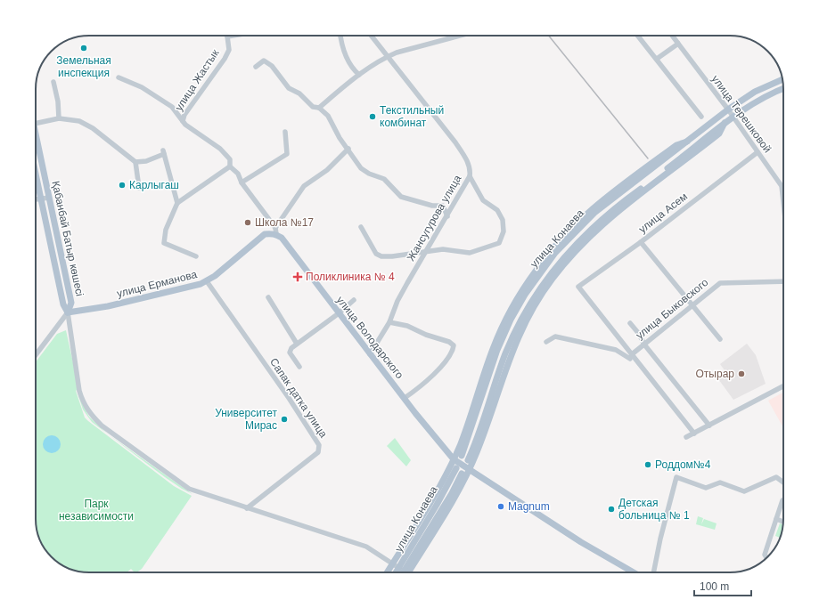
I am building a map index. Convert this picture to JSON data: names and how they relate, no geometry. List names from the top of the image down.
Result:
{
  "streets": {
    "main road": [
      "Қабанбай Батыр көшесі",
      "улица Конаева",
      "улица Ерманова",
      "улица Володарского"
    ],
    "street": [
      "улица Жастык",
      "улица Терешковой",
      "улица Асем",
      "Жансугурова улица",
      "улица Быковского",
      "Сапак датка улица"
    ]
  },
  "crossings": [
    ["улица Терешковой", "улица Асем"],
    ["улица Терешковой", "улица Конаева"],
    ["улица Асем", "улица Быковского"],
    ["Жансугурова улица", "улица Володарского"],
    ["Қабанбай Батыр көшесі", "улица Ерманова"],
    ["улица Конаева", "улица Володарского"],
    ["улица Ерманова", "улица Володарского"],
    ["улица Ерманова", "Сапак датка улица"]
  ],
  "parks": ["Парк независимости"],
  "places": {
    "other": [
      "Земельная инспекция",
      "Текстильный комбинат",
      "Карлыгаш",
      "Школа №17",
      "Отырар",
      "Университет Мирас",
      "Роддом№4",
      "Magnum",
      "Детская больница № 1"
    ],
    "health": ["Поликлиника № 4"]
  },
  "scale_bar": "100 m"
}
